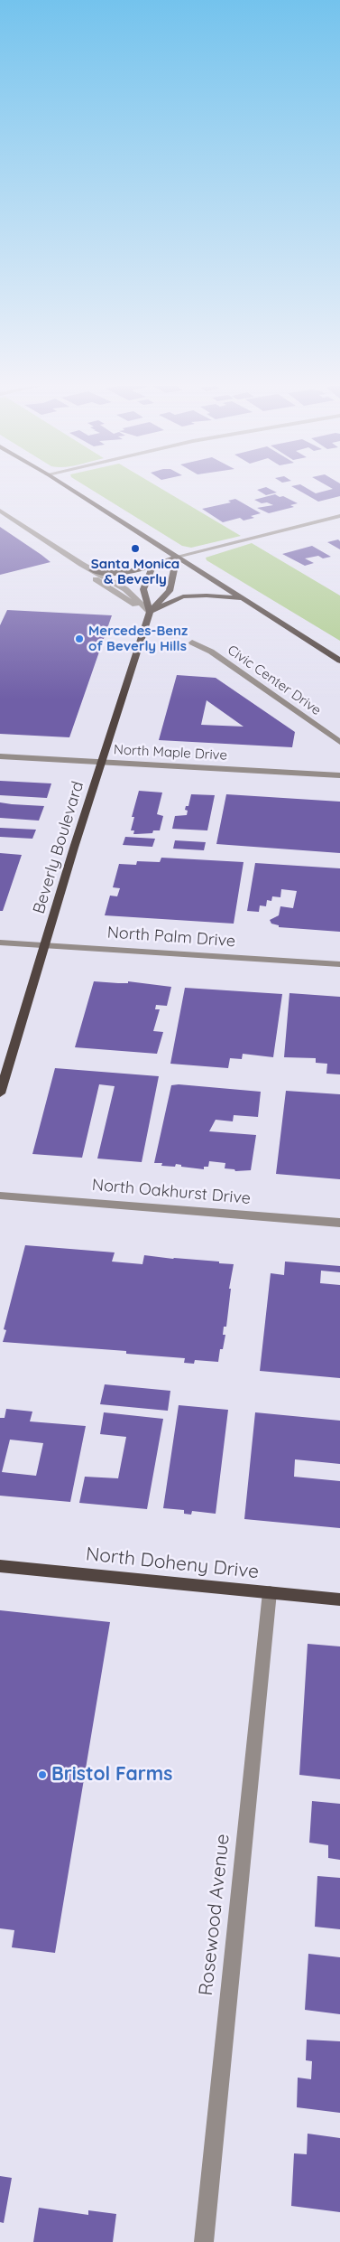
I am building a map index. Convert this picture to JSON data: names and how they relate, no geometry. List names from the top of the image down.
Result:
{
  "streets": {
    "main road": ["Beverly Boulevard", "North Doheny Drive"],
    "street": [
      "Civic Center Drive",
      "North Maple Drive",
      "North Palm Drive",
      "North Oakhurst Drive",
      "Rosewood Avenue"
    ]
  },
  "crossings": [
    ["North Maple Drive", "Beverly Boulevard"],
    ["Beverly Boulevard", "North Palm Drive"],
    ["North Doheny Drive", "Rosewood Avenue"]
  ],
  "places": ["Santa Monica & Beverly", "Mercedes-Benz of Beverly Hills", "Bristol Farms"]
}
